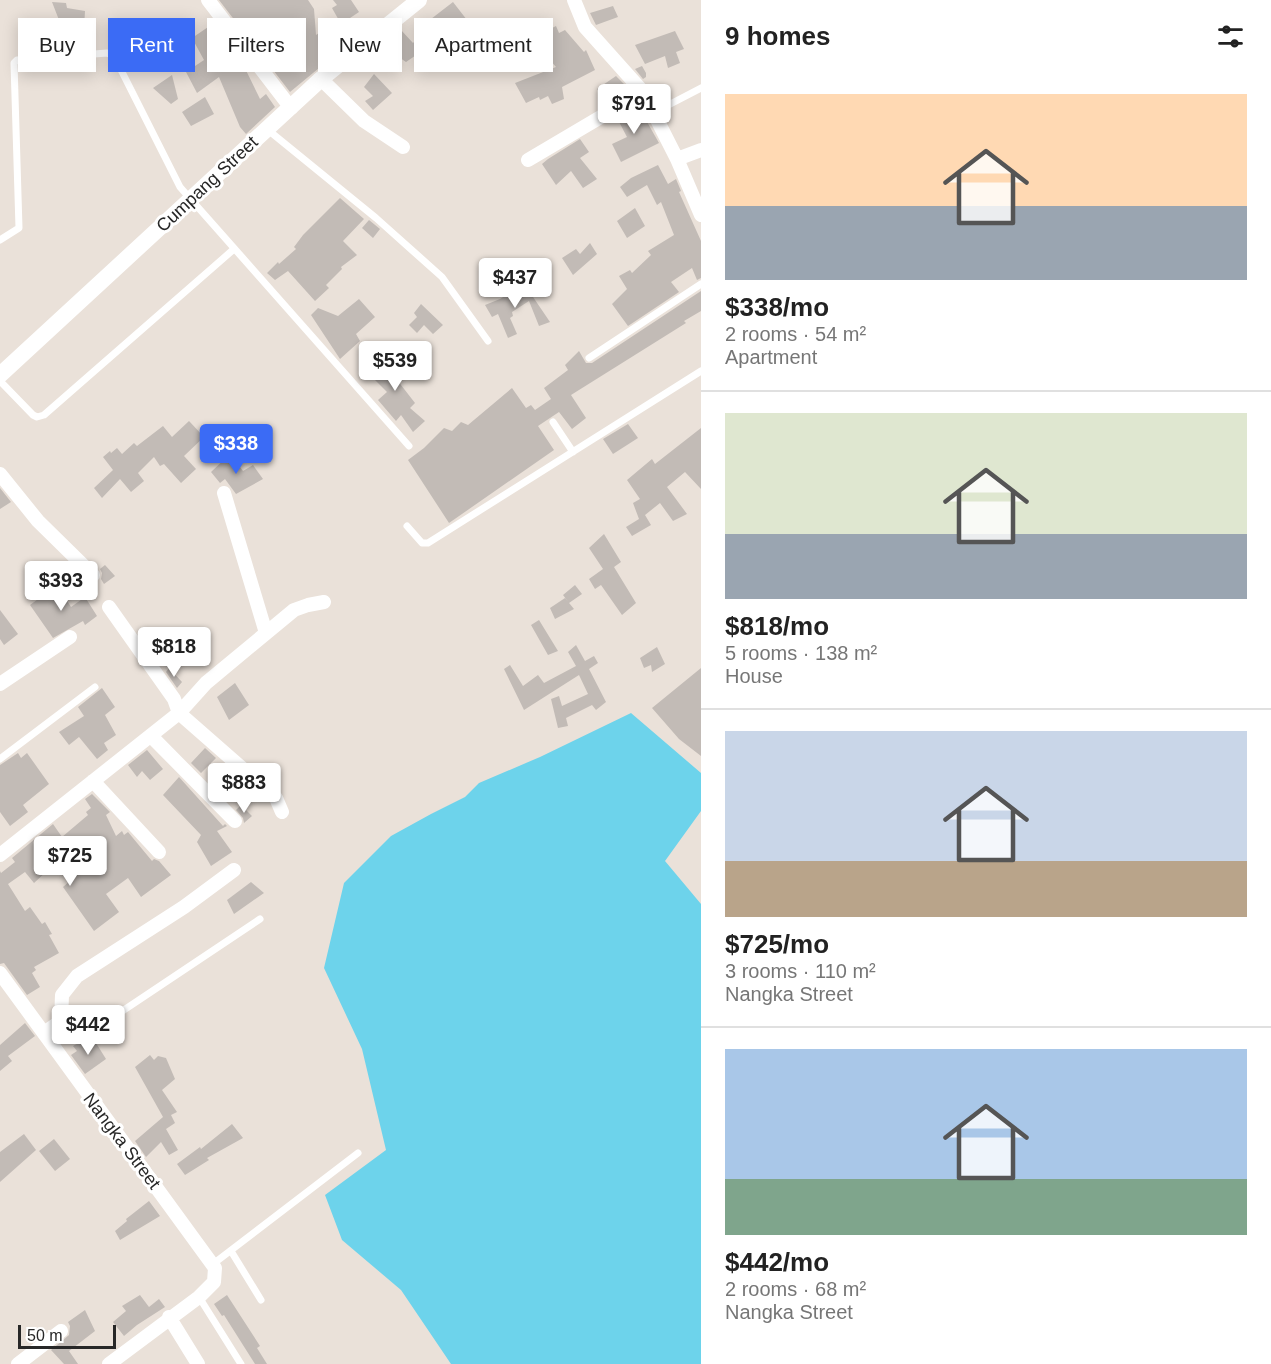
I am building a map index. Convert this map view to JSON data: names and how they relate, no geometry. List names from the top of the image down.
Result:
{
  "streets": {
    "street": ["Cumpang Street", "Nangka Street"]
  },
  "scale_bar": "50 m",
  "page": {
    "heading": "9 homes",
    "chip": [
      "Buy",
      "Rent",
      "Filters",
      "New",
      "Apartment"
    ],
    "list": [
      {
        "name": "$338/mo",
        "note": "2 rooms · 54 m² · Apartment"
      },
      {
        "name": "$818/mo",
        "note": "5 rooms · 138 m² · House"
      },
      {
        "name": "$725/mo",
        "note": "3 rooms · 110 m² · Nangka Street"
      },
      {
        "name": "$442/mo",
        "note": "2 rooms · 68 m² · Nangka Street"
      }
    ],
    "price": [
      "$791",
      "$437",
      "$539",
      "$338",
      "$393",
      "$818",
      "$883",
      "$725",
      "$442"
    ],
    "scale": "50 m"
  }
}
